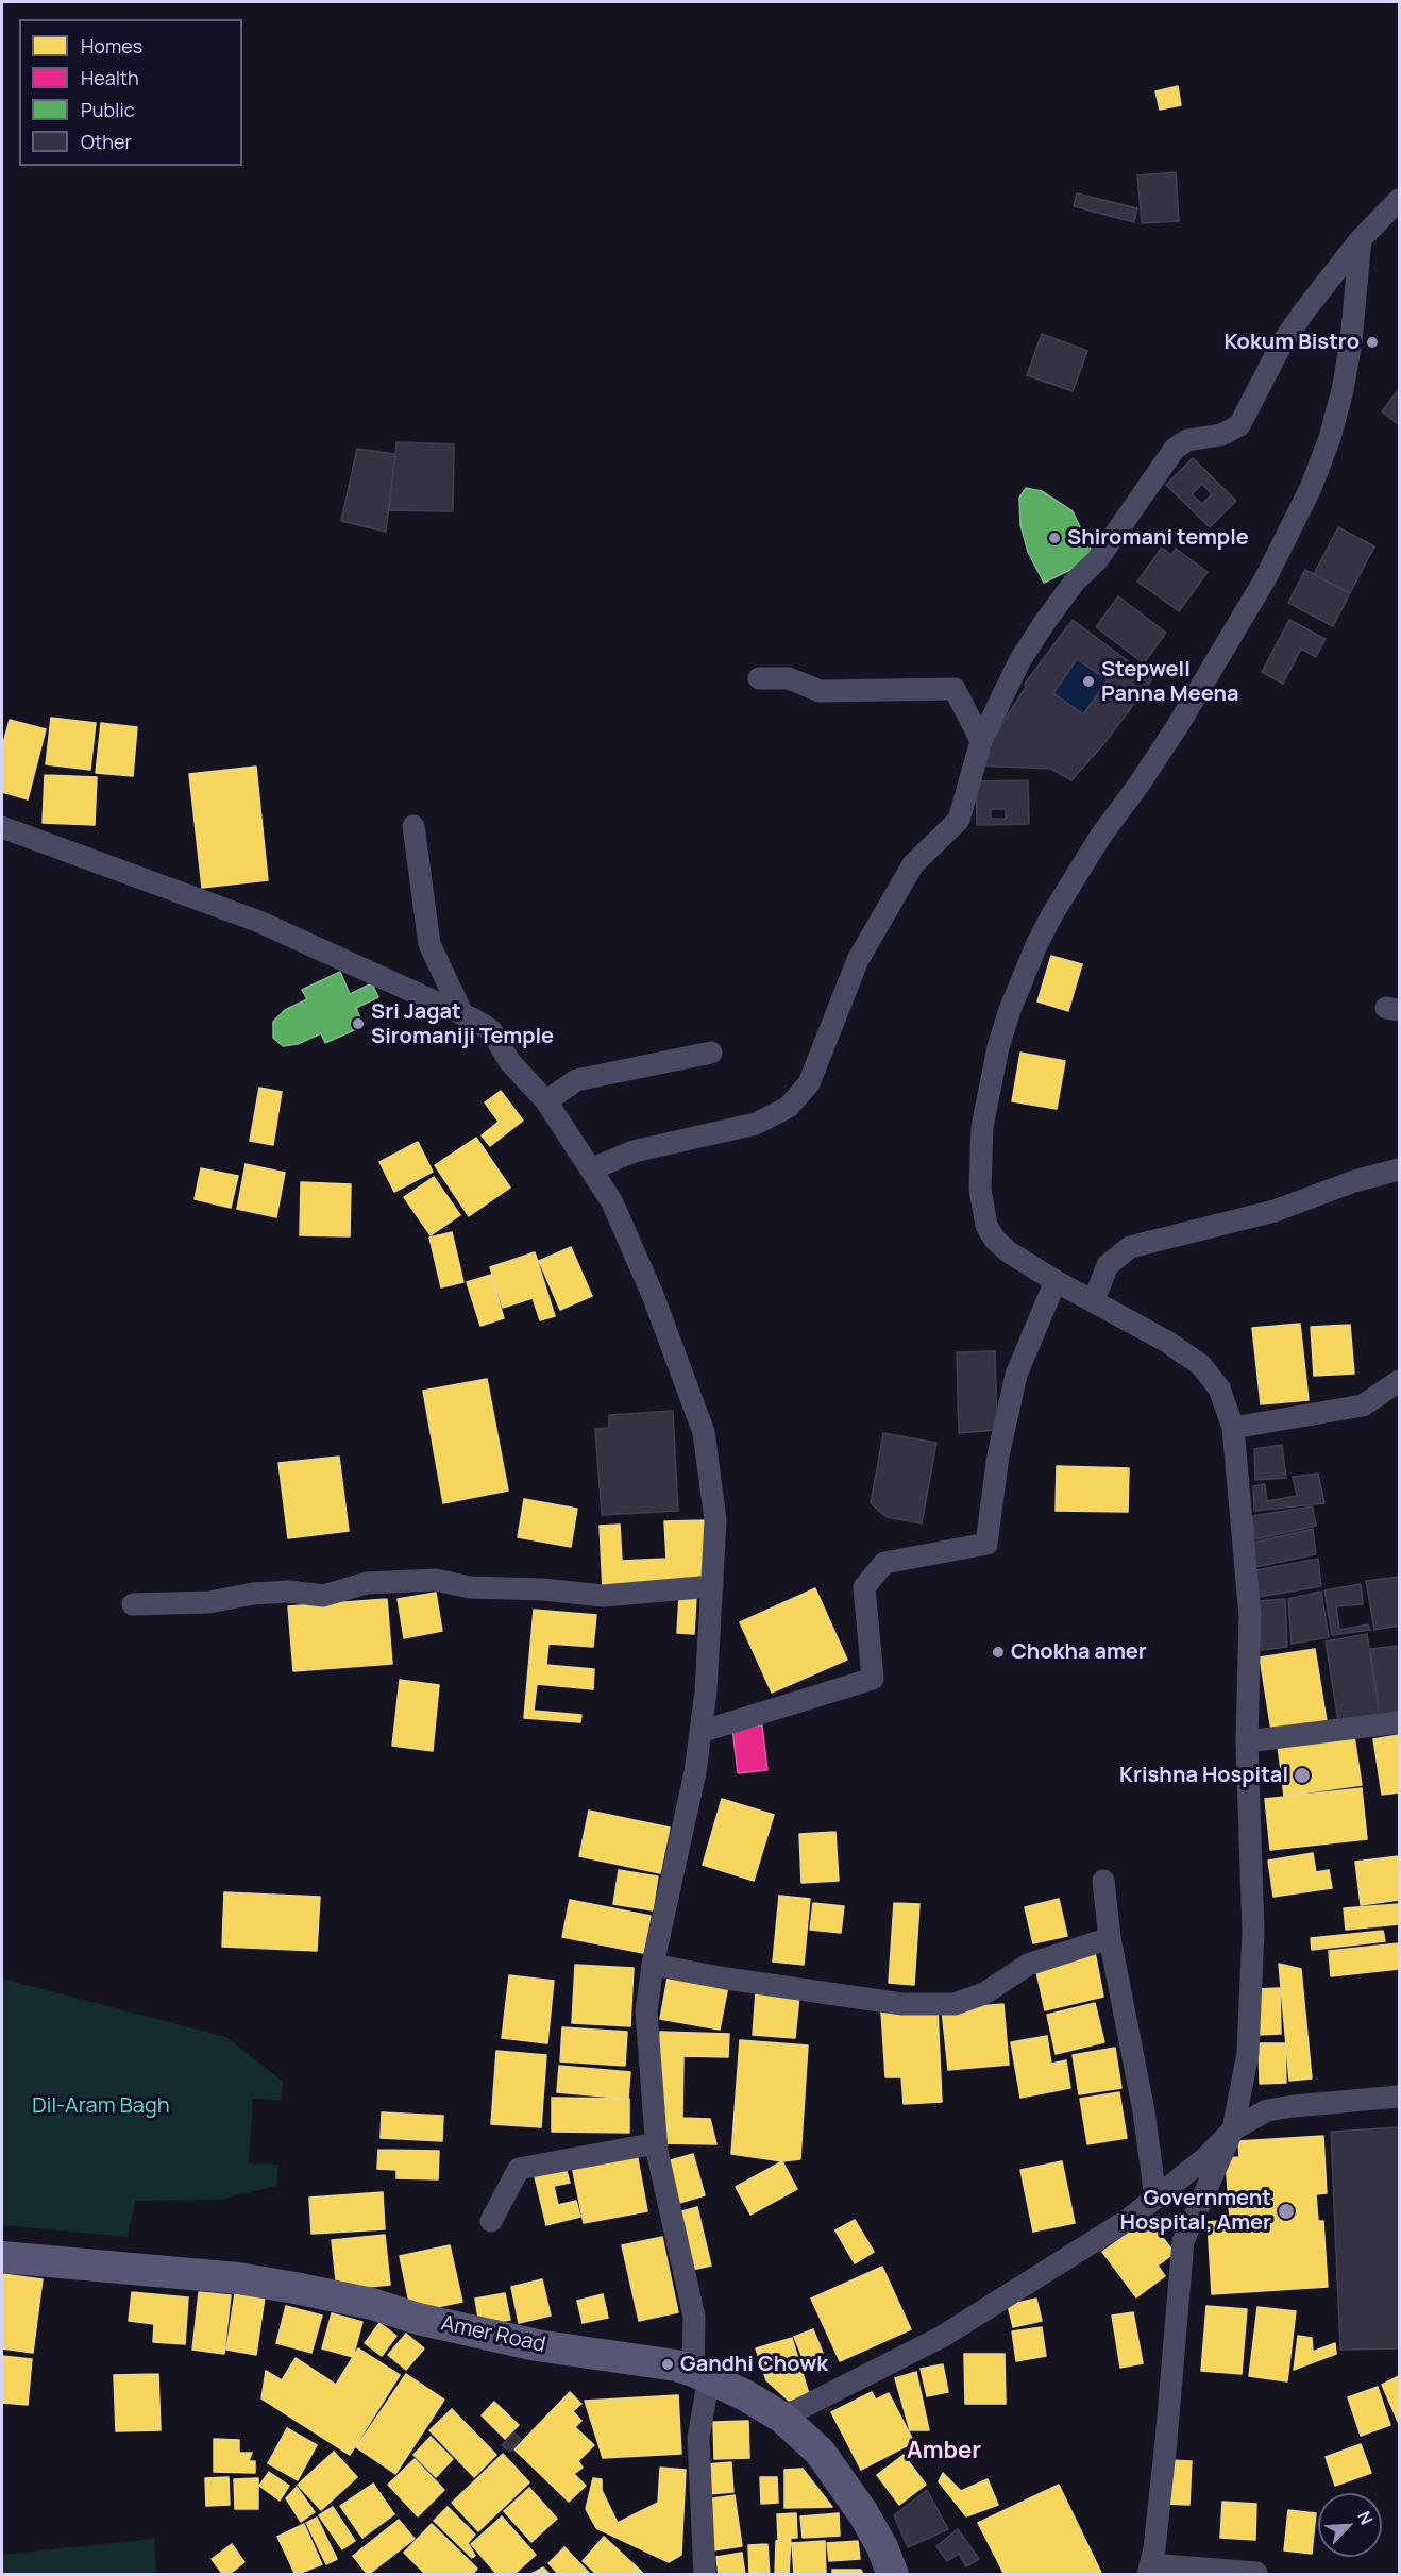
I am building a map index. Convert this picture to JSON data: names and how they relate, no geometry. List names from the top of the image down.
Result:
{
  "streets": {
    "main road": ["Amer Road"]
  },
  "districts": ["Amber"],
  "parks": ["Dil-Aram Bagh"],
  "places": [
    "Kokum Bistro",
    "Shiromani temple",
    "Stepwell Panna Meena",
    "Sri Jagat Siromaniji Temple",
    "Chokha amer",
    "Krishna Hospital",
    "Government Hospital, Amer",
    "Gandhi Chowk"
  ],
  "legend": [
    "Homes",
    "Health",
    "Public",
    "Other"
  ],
  "north": "top right"
}
